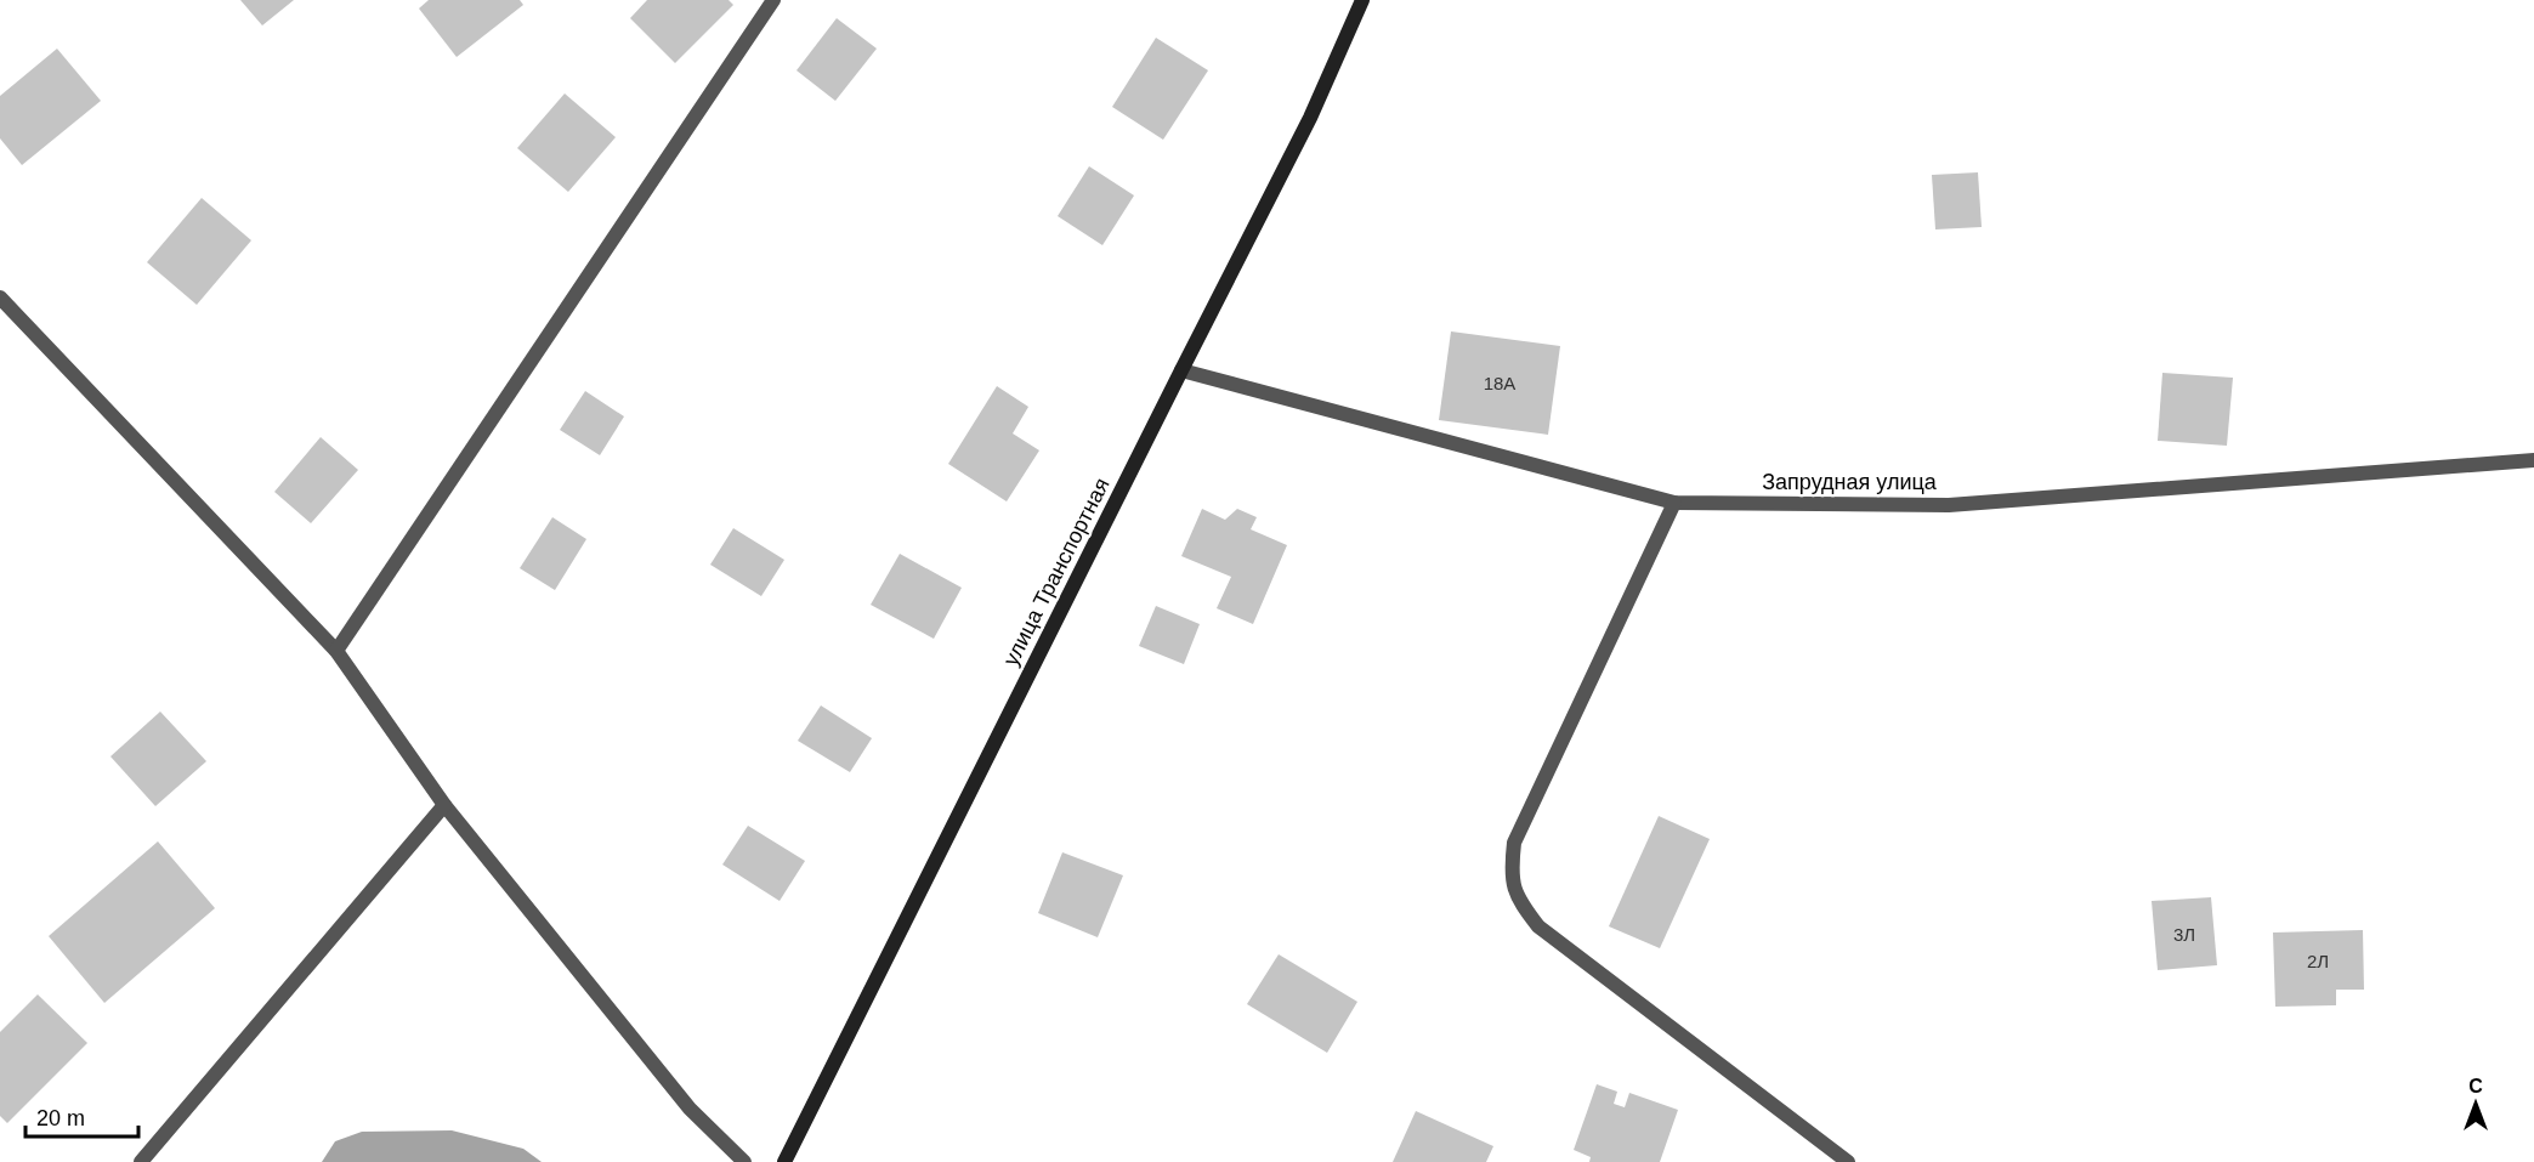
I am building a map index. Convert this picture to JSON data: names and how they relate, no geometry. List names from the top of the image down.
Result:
{
  "streets": {
    "main road": ["улица Транспортная"],
    "street": ["Запрудная улица"]
  },
  "crossings": [
    ["Запрудная улица", "улица Транспортная"]
  ],
  "house_numbers": ["18А", "3Л", "2Л"],
  "scale_bar": "20 m",
  "north": "top"
}
